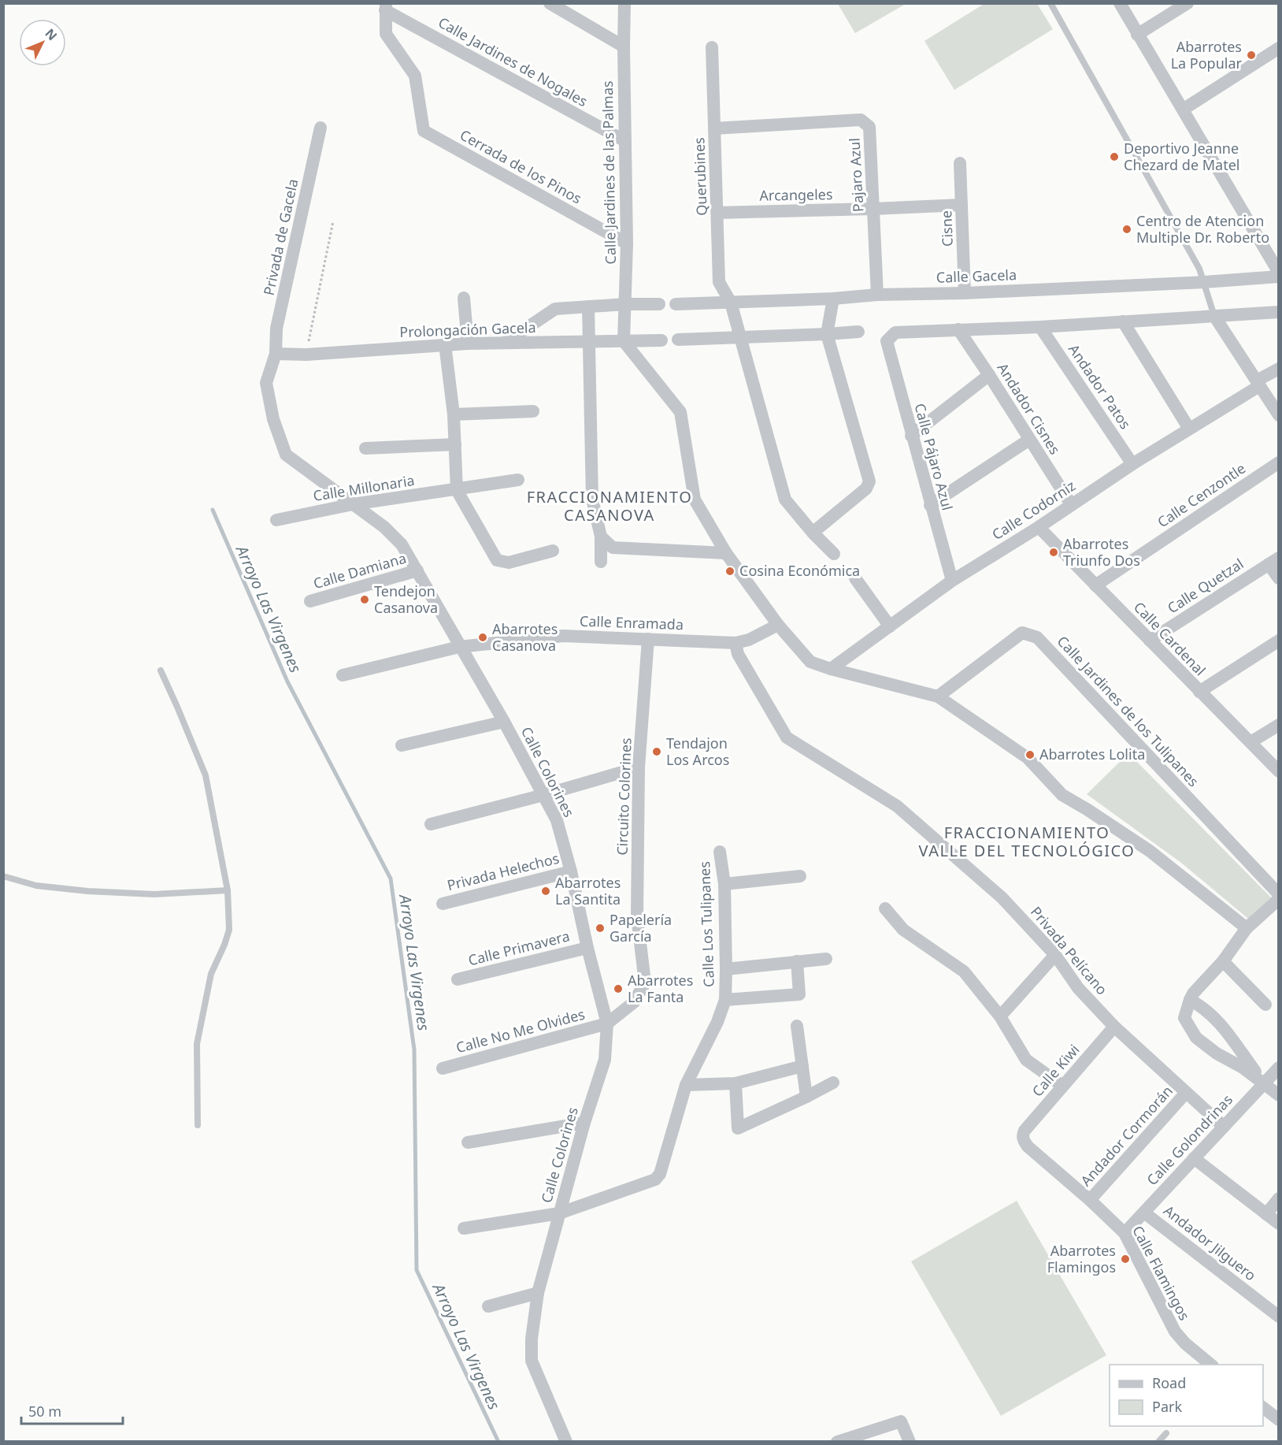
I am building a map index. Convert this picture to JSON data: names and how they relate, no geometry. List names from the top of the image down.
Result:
{
  "streets": {
    "street": [
      "Calle Jardines de Nogales",
      "Cerrada de los Pinos",
      "Calle Jardines de las Palmas",
      "Pajaro Azul",
      "Querubines",
      "Arcangeles",
      "Cisne",
      "Privada de Gacela",
      "Calle Gacela",
      "Prolongación Gacela",
      "Andador Patos",
      "Andador Cisnes",
      "Calle Pájaro Azul",
      "Calle Millonaria",
      "Calle Cenzontle",
      "Calle Codorniz",
      "Calle Damiana",
      "Calle Quetzal",
      "Calle Enramada",
      "Calle Cardenal",
      "Calle Jardines de los Tulipanes",
      "Calle Colorines",
      "Circuito Colorines",
      "Privada Helechos",
      "Calle Los Tulipanes",
      "Calle Primavera",
      "Privada Pelícano",
      "Calle No Me Olvides",
      "Calle Kiwi",
      "Andador Cormorán",
      "Calle Golondrinas",
      "Andador Jilguero",
      "Calle Flamingos"
    ]
  },
  "crossings": [
    ["Calle Jardines de Nogales", "Cerrada de los Pinos"],
    ["Calle Jardines de Nogales", "Calle Jardines de las Palmas"],
    ["Cerrada de los Pinos", "Calle Jardines de las Palmas"],
    ["Calle Jardines de las Palmas", "Prolongación Gacela"],
    ["Pajaro Azul", "Querubines"],
    ["Pajaro Azul", "Arcangeles"],
    ["Pajaro Azul", "Calle Gacela"],
    ["Querubines", "Arcangeles"],
    ["Querubines", "Calle Gacela"],
    ["Arcangeles", "Cisne"],
    ["Cisne", "Calle Gacela"],
    ["Privada de Gacela", "Prolongación Gacela"],
    ["Privada de Gacela", "Calle Colorines"],
    ["Prolongación Gacela", "Calle Colorines"],
    ["Andador Patos", "Calle Codorniz"],
    ["Andador Cisnes", "Calle Pájaro Azul"],
    ["Andador Cisnes", "Calle Codorniz"],
    ["Calle Pájaro Azul", "Calle Codorniz"],
    ["Calle Millonaria", "Calle Colorines"],
    ["Calle Cenzontle", "Calle Cardenal"],
    ["Calle Codorniz", "Calle Cardenal"],
    ["Calle Damiana", "Calle Colorines"],
    ["Calle Quetzal", "Calle Cardenal"],
    ["Calle Enramada", "Calle Colorines"],
    ["Calle Enramada", "Circuito Colorines"],
    ["Calle Enramada", "Privada Pelícano"],
    ["Calle Colorines", "Circuito Colorines"],
    ["Calle Colorines", "Privada Helechos"],
    ["Calle Colorines", "Calle Los Tulipanes"],
    ["Calle Colorines", "Calle Primavera"],
    ["Calle Colorines", "Calle No Me Olvides"],
    ["Circuito Colorines", "Calle No Me Olvides"],
    ["Privada Pelícano", "Calle Kiwi"],
    ["Privada Pelícano", "Andador Cormorán"],
    ["Privada Pelícano", "Calle Golondrinas"],
    ["Calle Kiwi", "Calle Flamingos"],
    ["Andador Cormorán", "Calle Flamingos"],
    ["Calle Golondrinas", "Andador Jilguero"],
    ["Calle Golondrinas", "Calle Flamingos"]
  ],
  "districts": ["FRACCIONAMIENTO CASANOVA", "FRACCIONAMIENTO VALLE DEL TECNOLÓGICO"],
  "water": ["Arroyo Las Virgenes"],
  "places": [
    "Abarrotes La Popular",
    "Deportivo Jeanne Chezard de Matel",
    "Centro de Atencion Multiple Dr. Roberto",
    "Abarrotes Triunfo Dos",
    "Cosina Económica",
    "Tendejon Casanova",
    "Abarrotes Casanova",
    "Tendajon Los Arcos",
    "Abarrotes Lolita",
    "Abarrotes La Santita",
    "Papelería García",
    "Abarrotes La Fanta",
    "Abarrotes Flamingos"
  ],
  "legend": ["Road", "Park"],
  "scale_bar": "50 m",
  "north": "top right"
}
